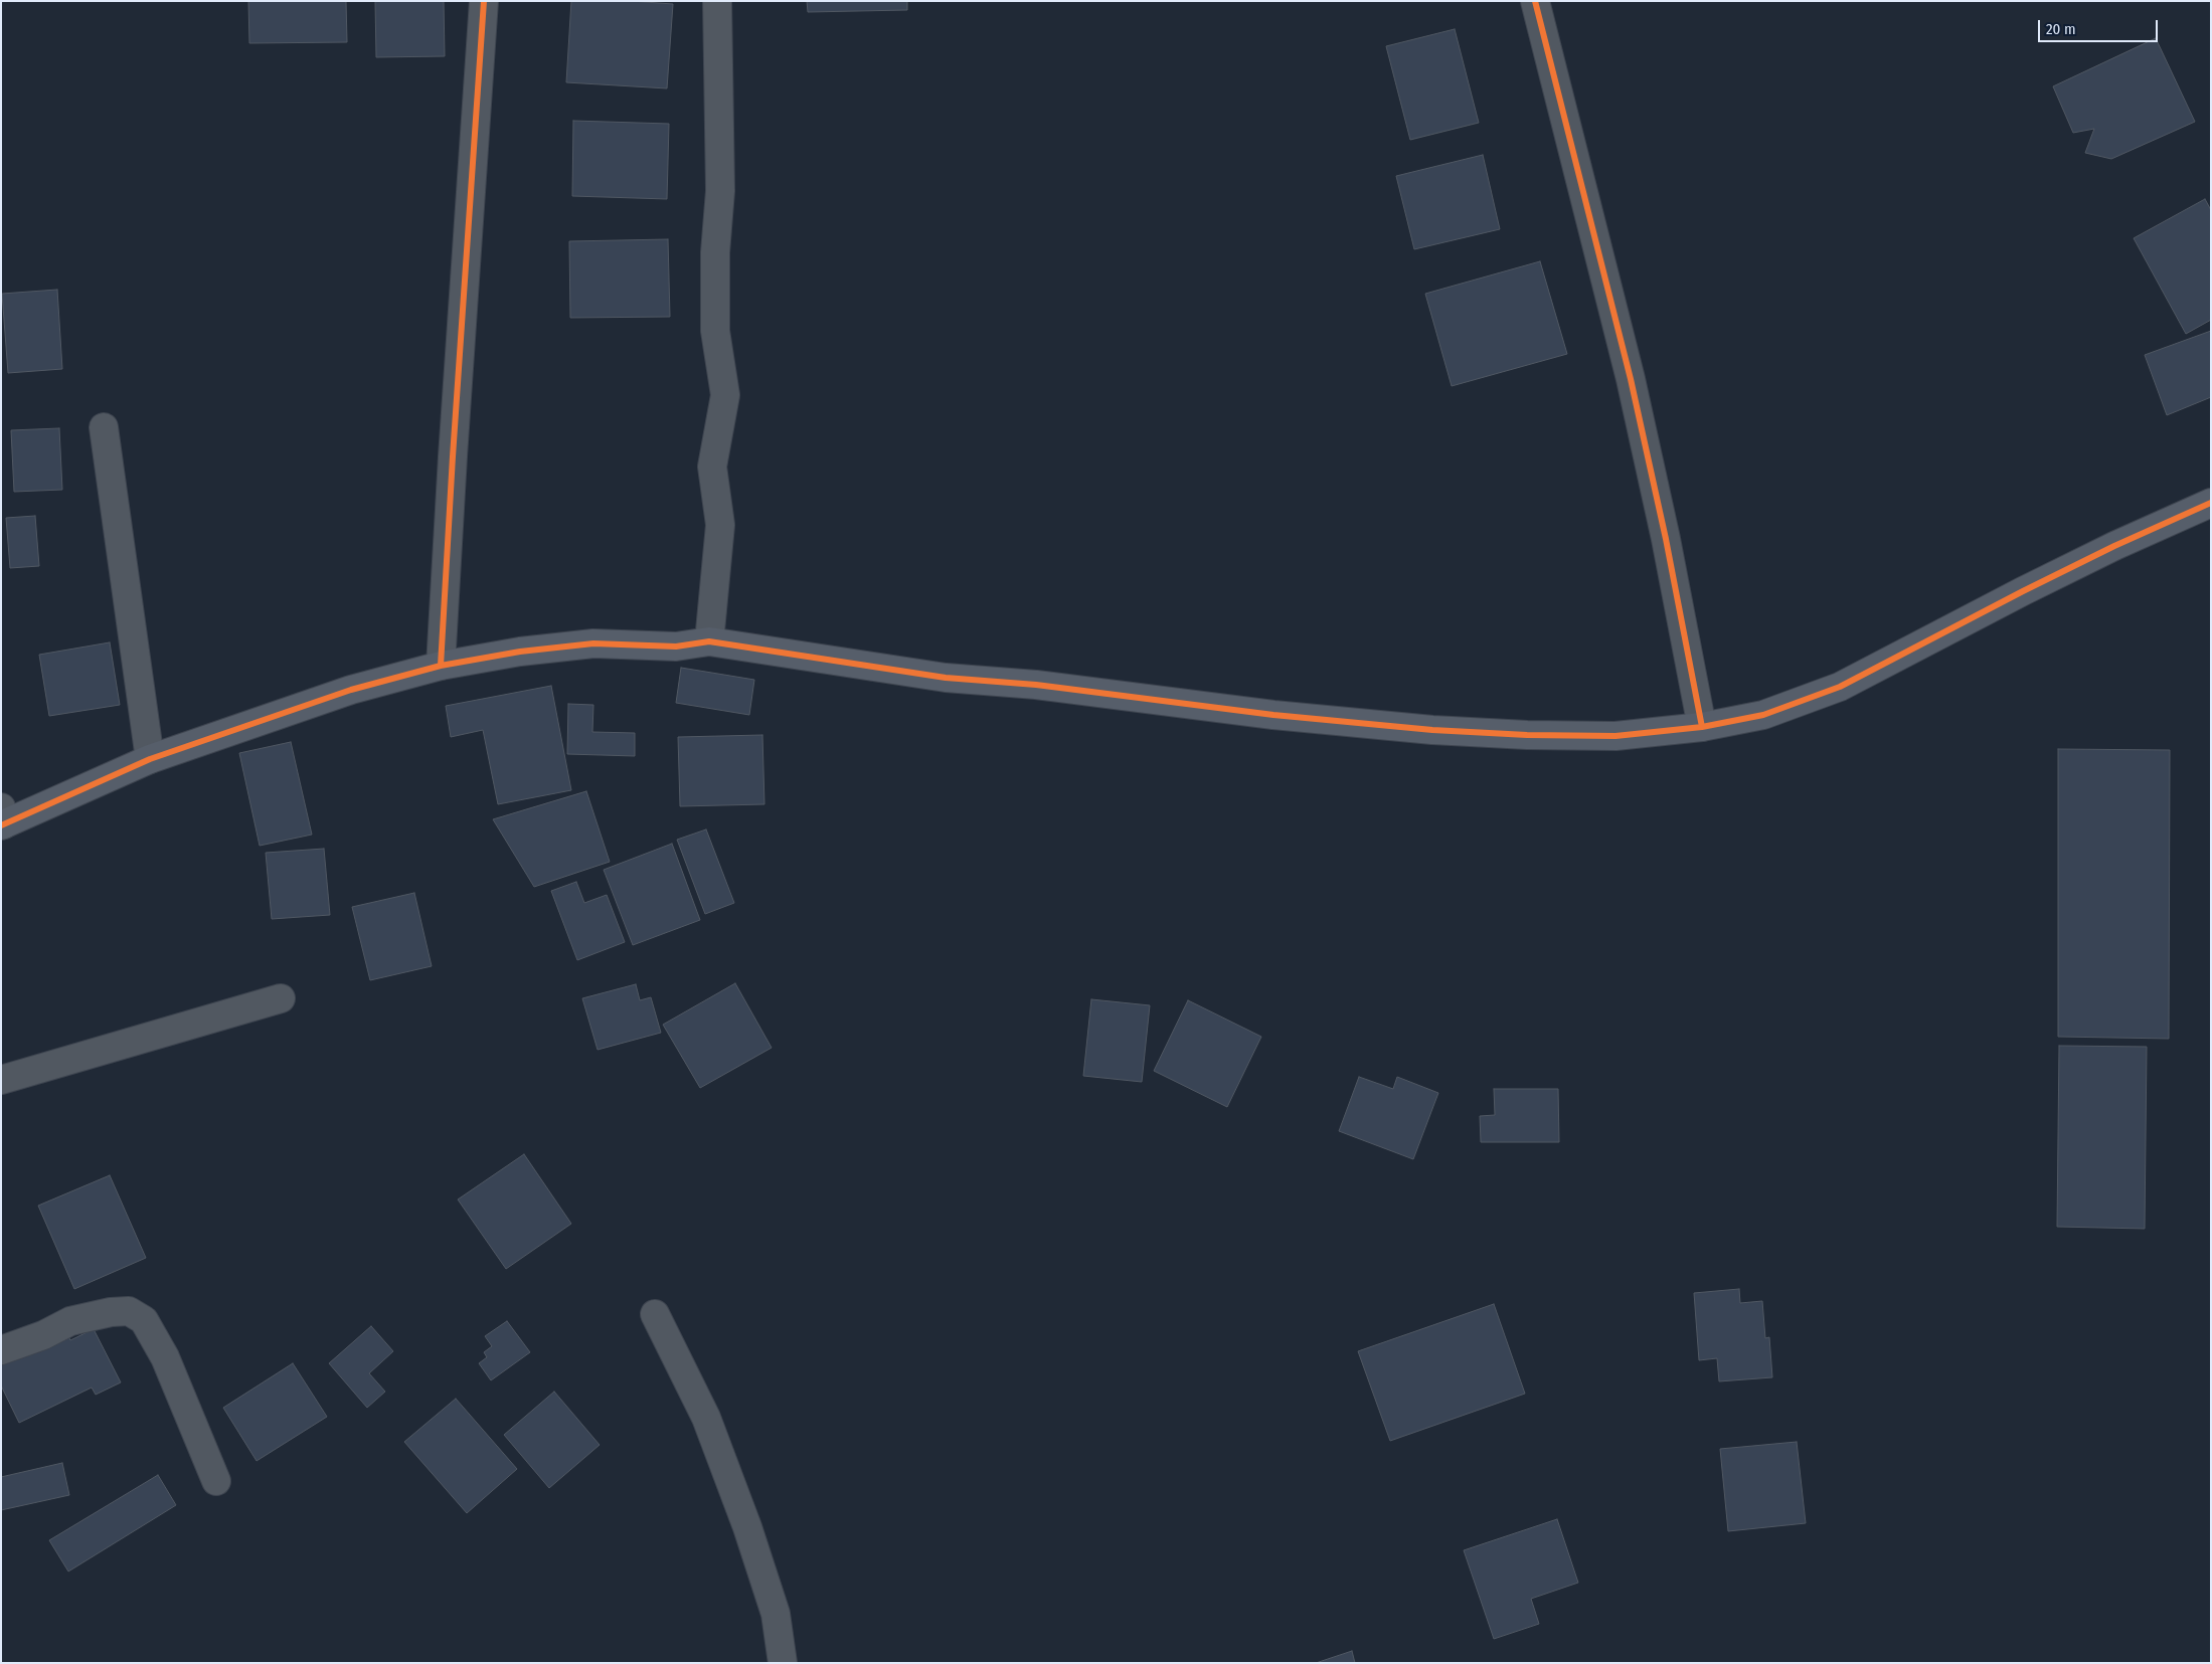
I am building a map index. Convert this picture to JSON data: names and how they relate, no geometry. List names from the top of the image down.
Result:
{
  "scale_bar": "20 m"
}
